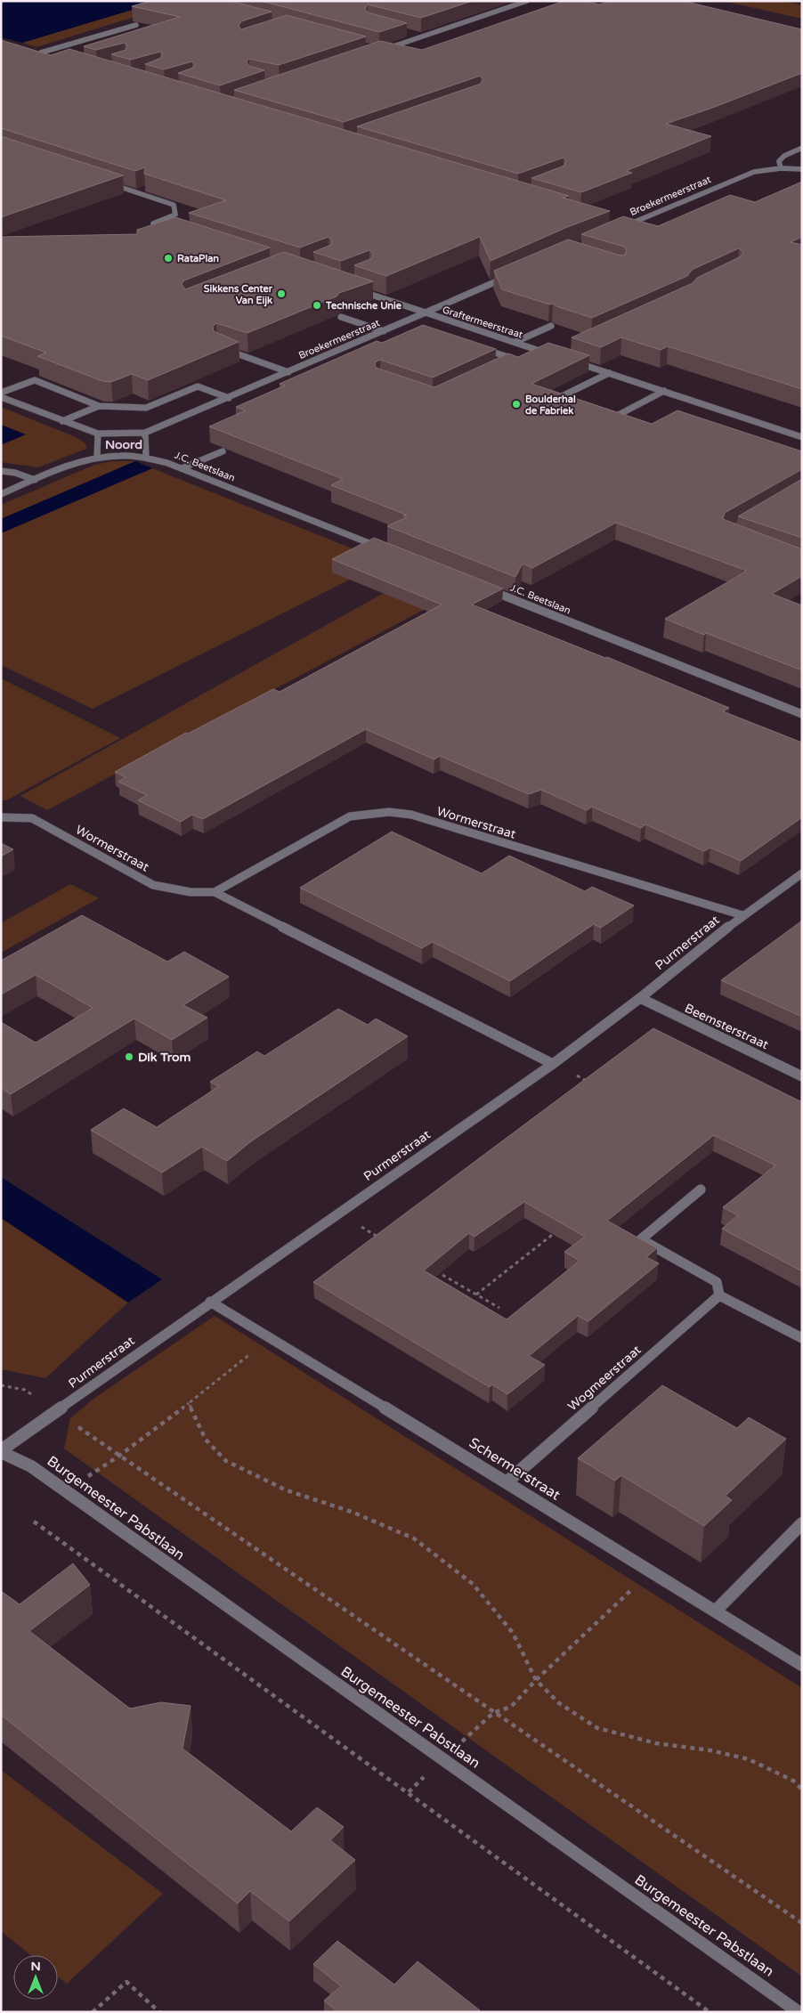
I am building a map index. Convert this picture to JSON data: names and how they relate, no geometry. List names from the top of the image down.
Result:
{
  "streets": {
    "street": [
      "Broekermeerstraat",
      "Graftermeerstraat",
      "J.C. Beetslaan",
      "Wormerstraat",
      "Purmerstraat",
      "Beemsterstraat",
      "Wogmeerstraat",
      "Schermerstraat",
      "Burgemeester Pabstlaan"
    ]
  },
  "crossings": [
    ["Broekermeerstraat", "Graftermeerstraat"],
    ["Wormerstraat", "Purmerstraat"],
    ["Purmerstraat", "Beemsterstraat"],
    ["Purmerstraat", "Schermerstraat"],
    ["Purmerstraat", "Burgemeester Pabstlaan"],
    ["Wogmeerstraat", "Schermerstraat"]
  ],
  "districts": ["Noord"],
  "places": [
    "RataPlan",
    "Sikkens Center Van Eijk",
    "Technische Unie",
    "Boulderhal de Fabriek",
    "Dik Trom"
  ],
  "north": "top"
}
